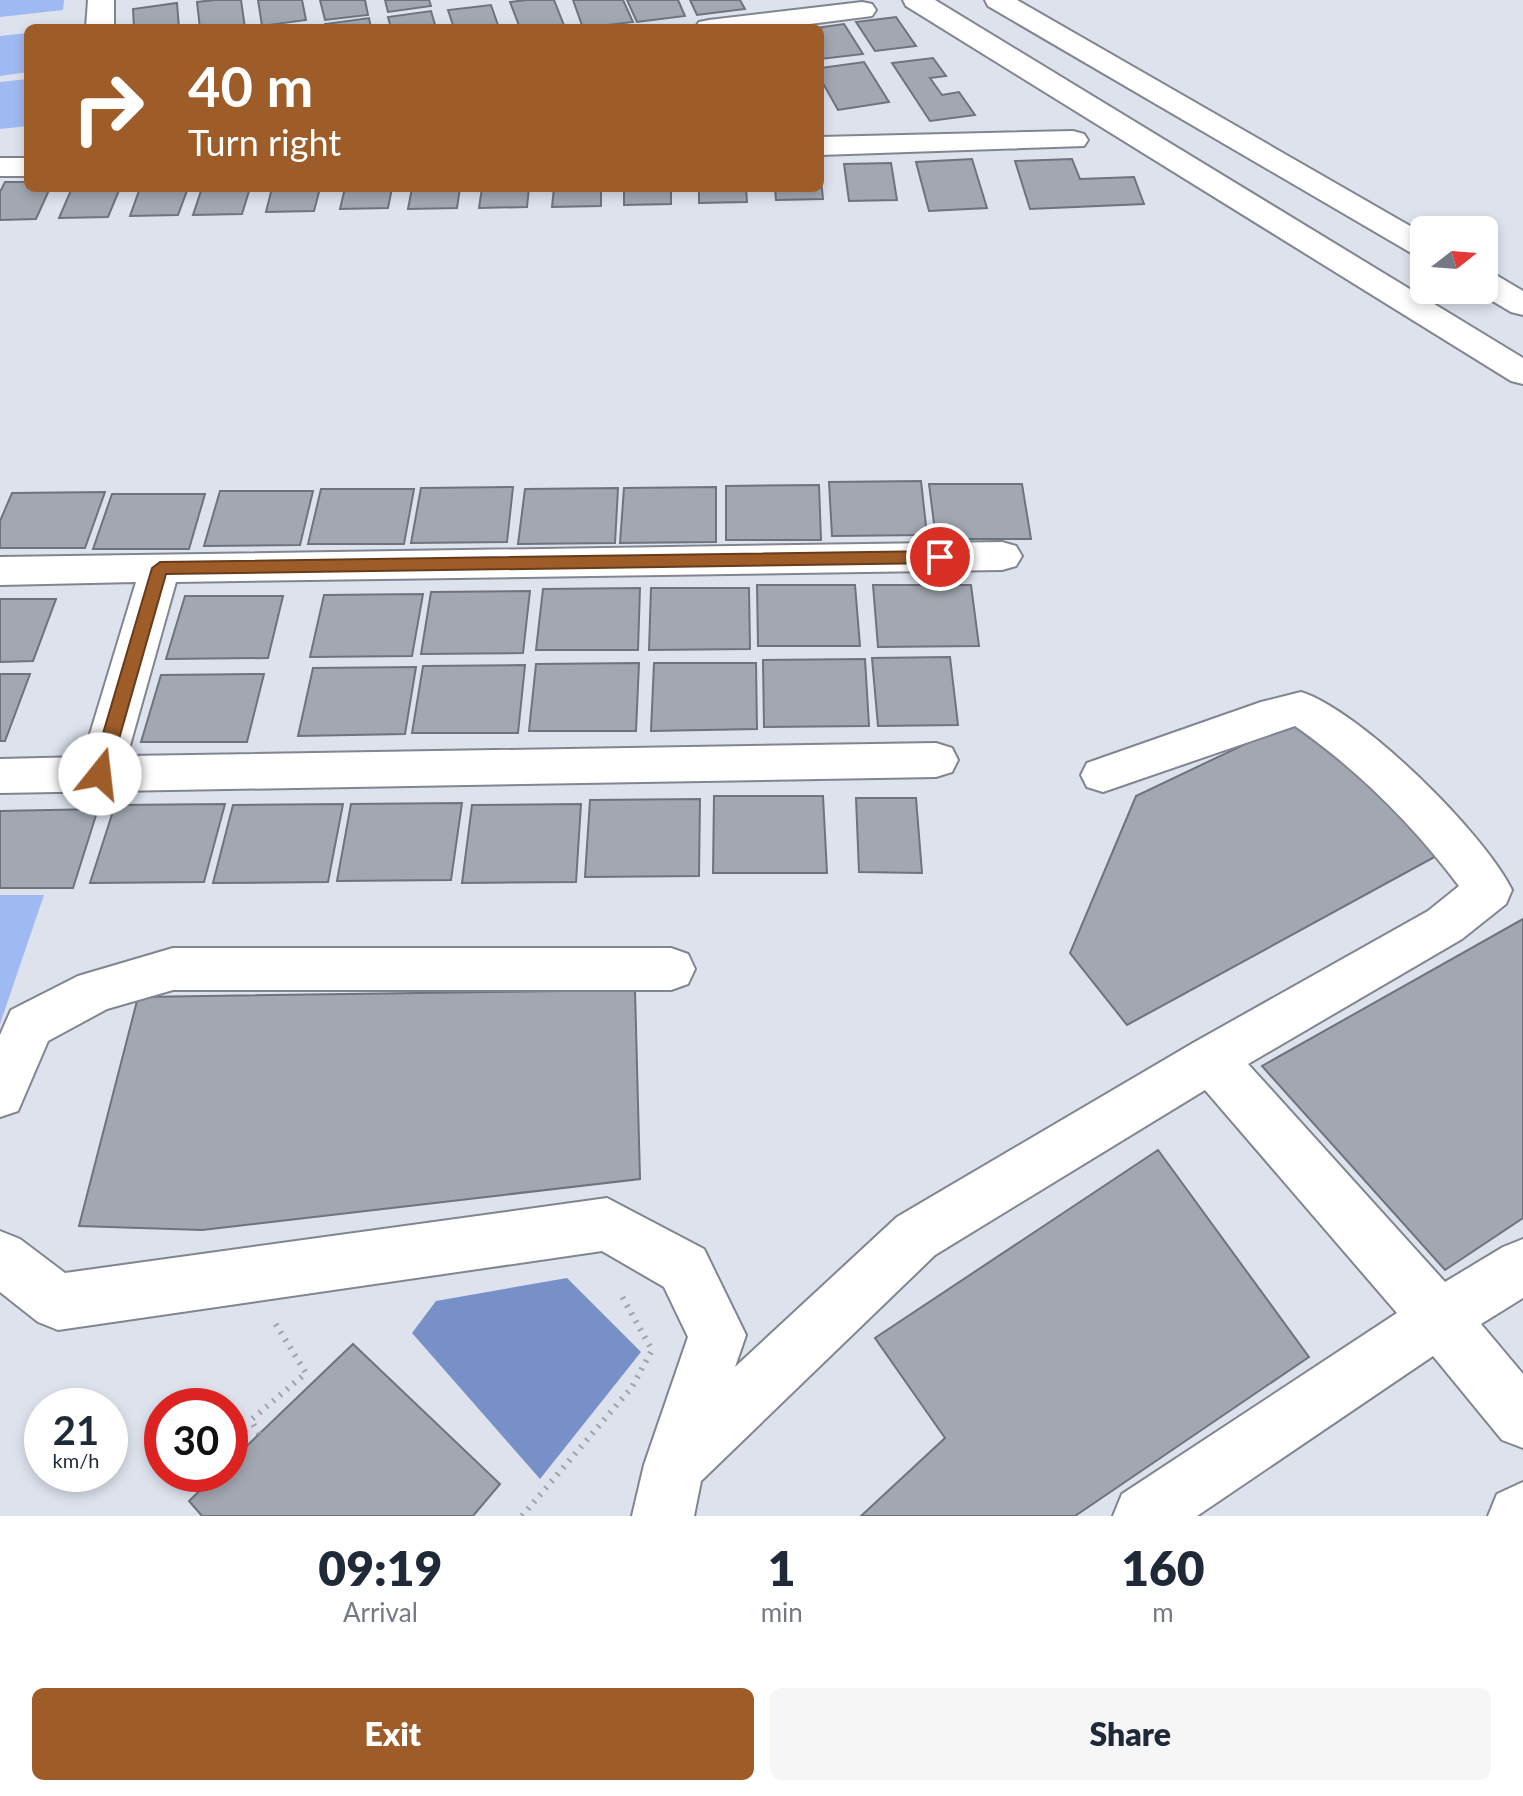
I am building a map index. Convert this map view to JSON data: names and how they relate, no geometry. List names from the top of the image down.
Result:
{
  "north": "right",
  "page": {
    "turn": ["40 m", "Turn right"],
    "speed": "21 km/h",
    "limit": "30",
    "eta": [
      "09:19",
      "Arrival",
      "1",
      "min",
      "160",
      "m"
    ],
    "buttons": ["Exit", "Share"]
  }
}
